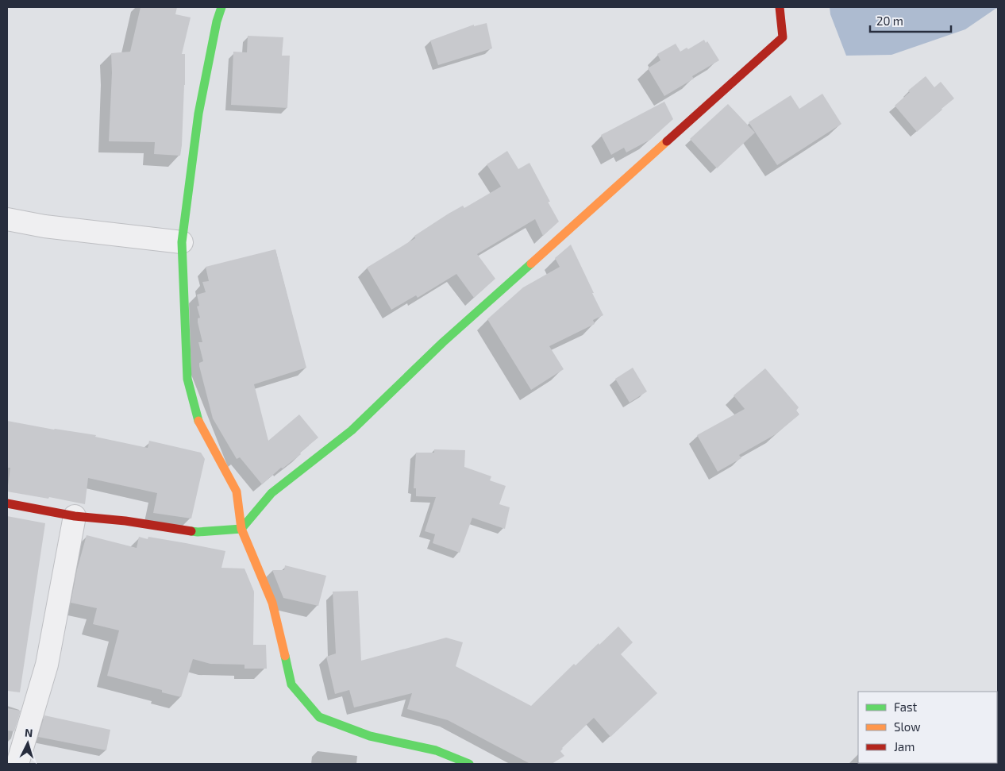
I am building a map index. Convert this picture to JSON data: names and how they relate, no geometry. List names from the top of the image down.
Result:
{
  "legend": ["Fast", "Slow", "Jam"],
  "scale_bar": "20 m",
  "north": "top"
}
